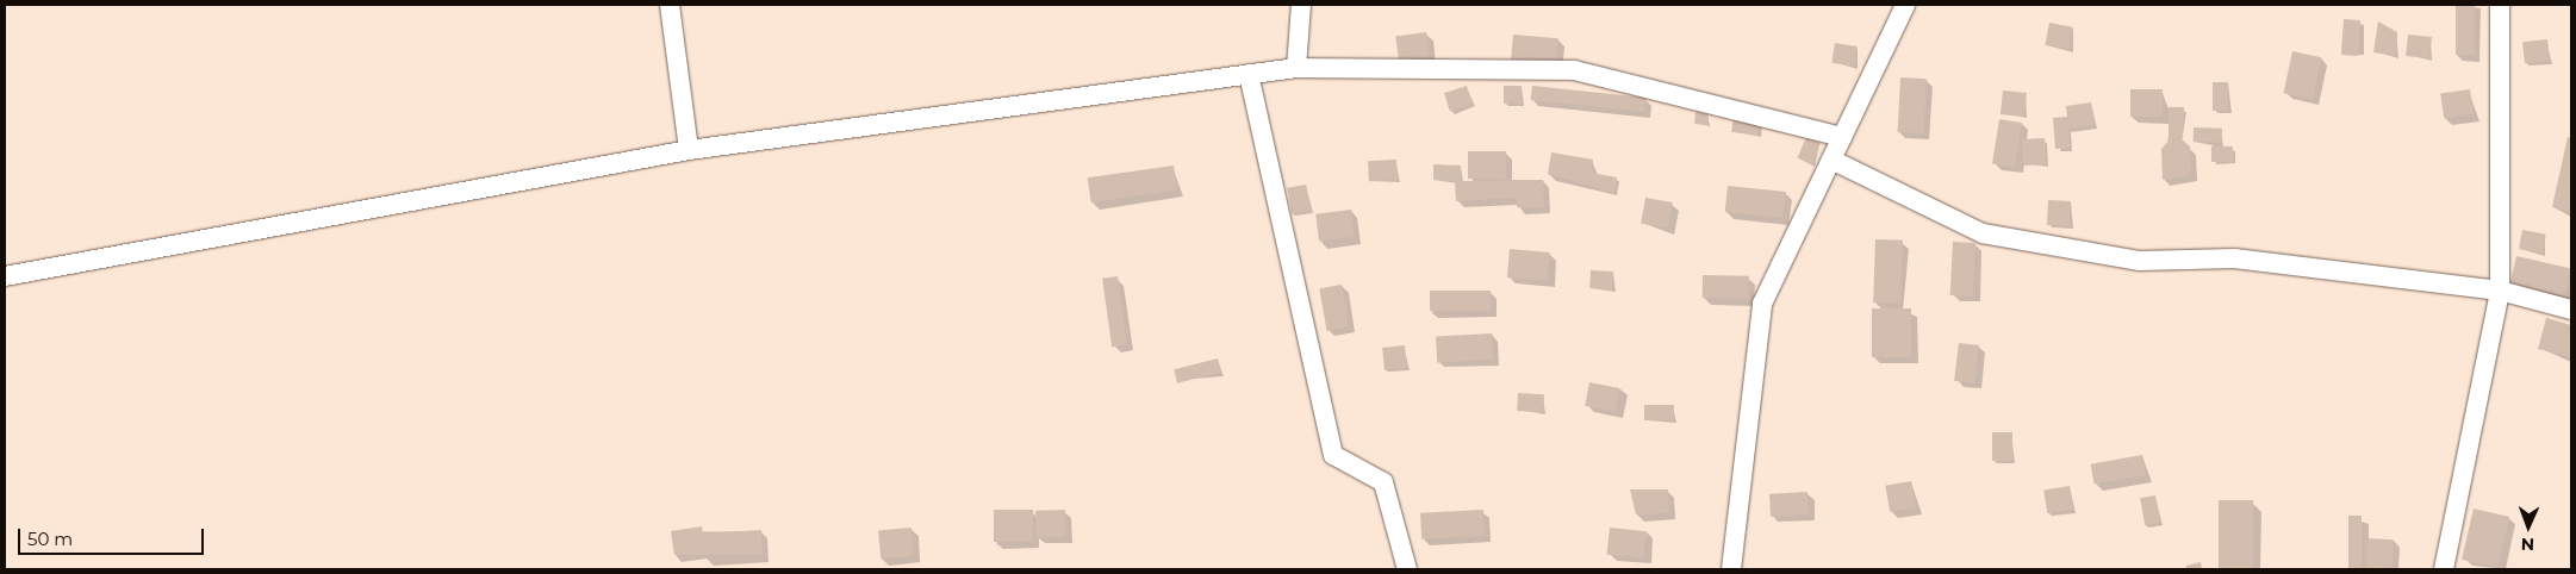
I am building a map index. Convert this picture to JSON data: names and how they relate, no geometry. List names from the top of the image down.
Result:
{
  "scale_bar": "50 m",
  "north": "bottom"
}
